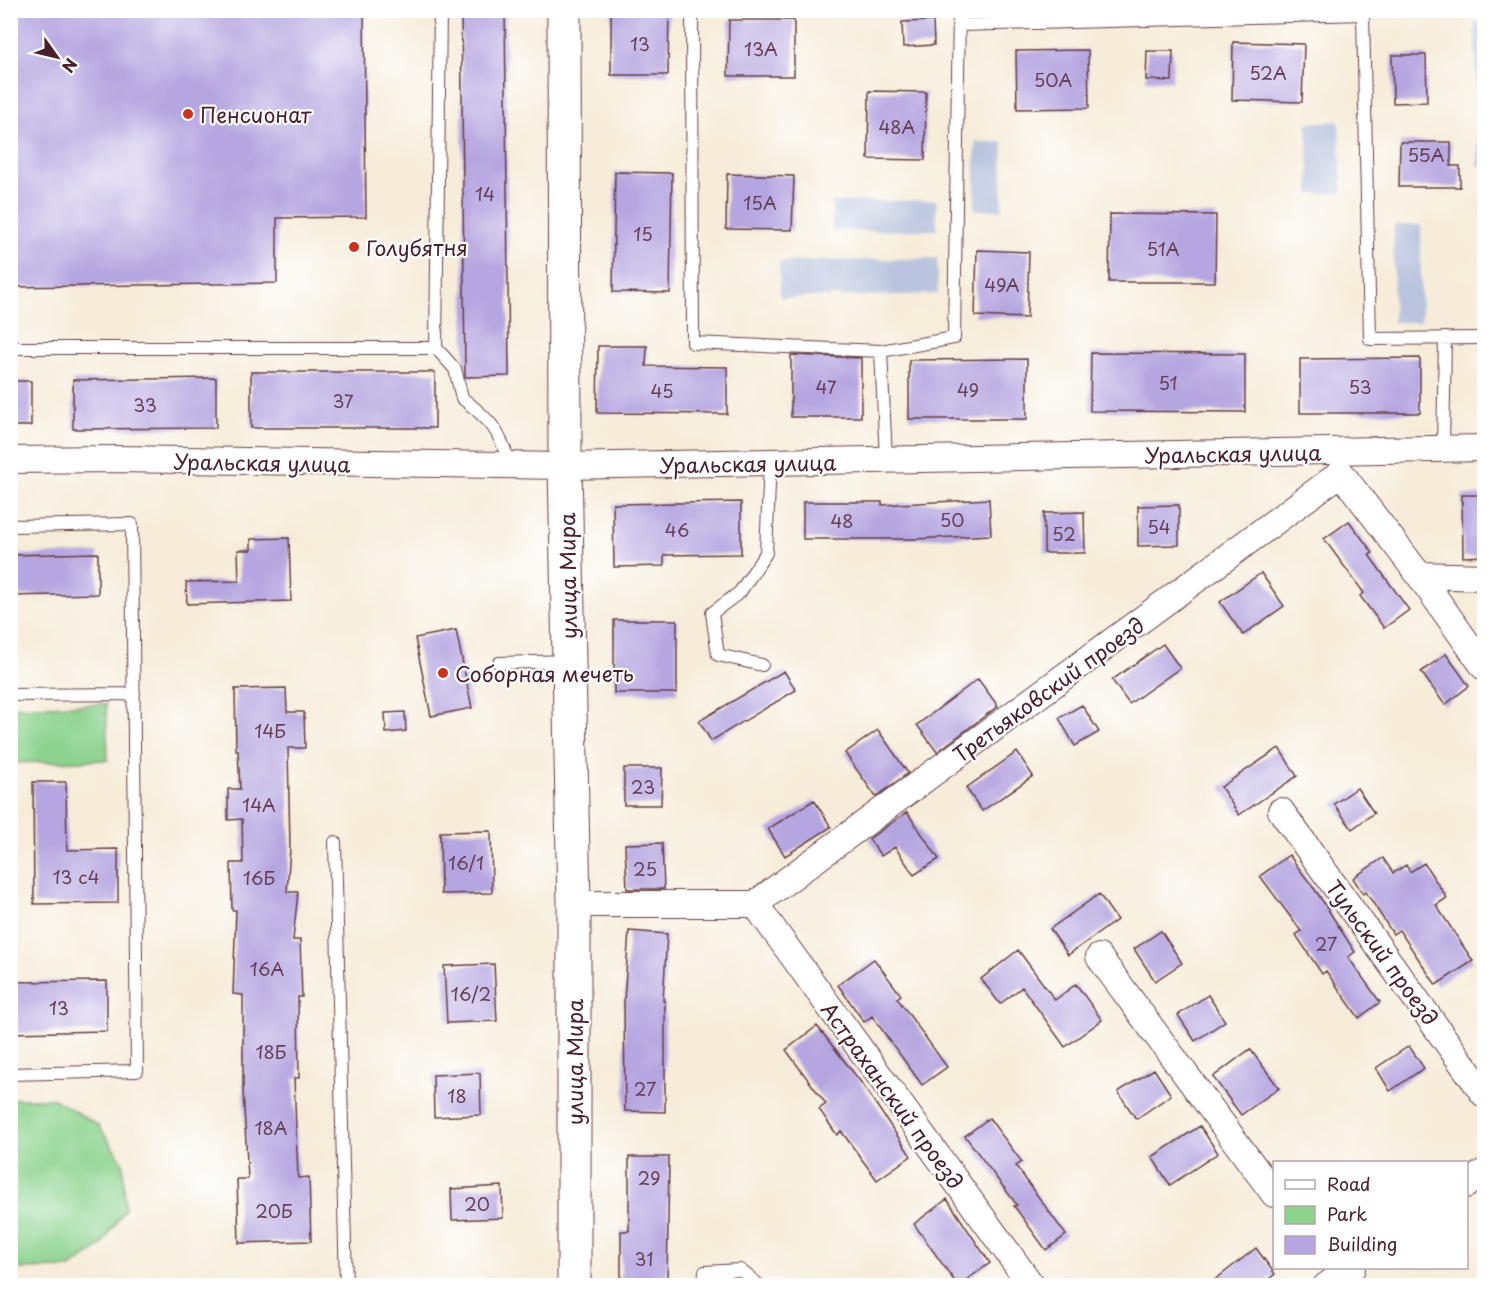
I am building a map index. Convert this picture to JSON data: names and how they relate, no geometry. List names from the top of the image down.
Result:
{
  "streets": {
    "street": [
      "Уральская улица",
      "улица Мира",
      "Третьяковский проезд",
      "Тульский проезд",
      "Астраханский проезд"
    ]
  },
  "crossings": [
    ["Уральская улица", "улица Мира"],
    ["Уральская улица", "Третьяковский проезд"],
    ["Третьяковский проезд", "Астраханский проезд"]
  ],
  "places": ["Пенсионат", "Голубятня", "Соборная мечеть"],
  "house_numbers": [
    "13",
    "13А",
    "52А",
    "50А",
    "48А",
    "55А",
    "14",
    "15А",
    "15",
    "51А",
    "49А",
    "51",
    "47",
    "53",
    "49",
    "45",
    "37",
    "33",
    "50",
    "48",
    "54",
    "46",
    "52",
    "14Б",
    "23",
    "14А",
    "16/1",
    "25",
    "13 с4",
    "16Б",
    "27",
    "16А",
    "16/2",
    "13",
    "18Б",
    "27",
    "18",
    "18А",
    "29",
    "20",
    "20Б",
    "31"
  ],
  "legend": ["Road", "Park", "Building"],
  "north": "bottom right"
}
